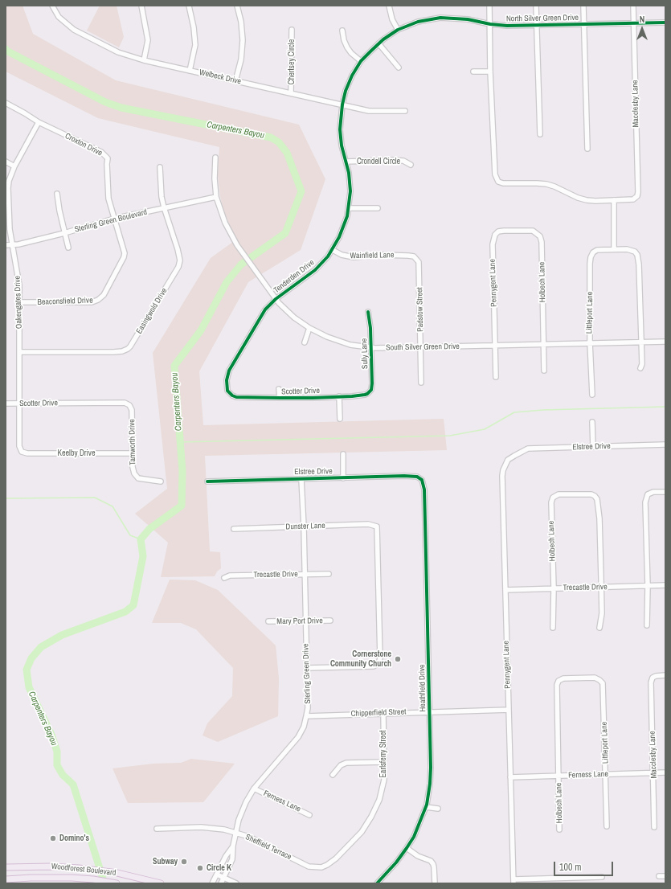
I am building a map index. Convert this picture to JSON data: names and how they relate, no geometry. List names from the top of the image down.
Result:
{
  "streets": {
    "main road": ["Woodforest Boulevard"],
    "street": [
      "North Silver Green Drive",
      "Chertsey Circle",
      "Welbeck Drive",
      "Macclesby Lane",
      "Croxton Drive",
      "Crondell Circle",
      "Sterling Green Boulevard",
      "Wainfield Lane",
      "Tenderden Drive",
      "Holbech Lane",
      "Pennygent Lane",
      "Beaconsfield Drive",
      "Oakengates Drive",
      "Padstow Street",
      "Easingwold Drive",
      "Littleport Lane",
      "South Silver Green Drive",
      "Sully Lane",
      "Scotter Drive",
      "Tamworth Drive",
      "Elstree Drive",
      "Keelby Drive",
      "Dunster Lane",
      "Trecastle Drive",
      "Mary Port Drive",
      "Sterling Green Drive",
      "Heathfield Drive",
      "Chipperfield Street",
      "Earlsferry Street",
      "Ferness Lane",
      "Sheffield Terrace"
    ]
  },
  "crossings": [
    ["North Silver Green Drive", "Macclesby Lane"],
    ["North Silver Green Drive", "Tenderden Drive"],
    ["Chertsey Circle", "Welbeck Drive"],
    ["Welbeck Drive", "Tenderden Drive"],
    ["Macclesby Lane", "Ferness Lane"],
    ["Croxton Drive", "Sterling Green Boulevard"],
    ["Croxton Drive", "Beaconsfield Drive"],
    ["Croxton Drive", "Oakengates Drive"],
    ["Crondell Circle", "Tenderden Drive"],
    ["Sterling Green Boulevard", "Beaconsfield Drive"],
    ["Sterling Green Boulevard", "Oakengates Drive"],
    ["Sterling Green Boulevard", "Easingwold Drive"],
    ["Sterling Green Boulevard", "South Silver Green Drive"],
    ["Wainfield Lane", "Tenderden Drive"],
    ["Wainfield Lane", "Padstow Street"],
    ["Tenderden Drive", "South Silver Green Drive"],
    ["Tenderden Drive", "Scotter Drive"],
    ["Holbech Lane", "Pennygent Lane"],
    ["Holbech Lane", "Littleport Lane"],
    ["Holbech Lane", "South Silver Green Drive"],
    ["Holbech Lane", "Trecastle Drive"],
    ["Holbech Lane", "Ferness Lane"],
    ["Pennygent Lane", "South Silver Green Drive"],
    ["Pennygent Lane", "Elstree Drive"],
    ["Pennygent Lane", "Trecastle Drive"],
    ["Pennygent Lane", "Chipperfield Street"],
    ["Pennygent Lane", "Ferness Lane"],
    ["Beaconsfield Drive", "Oakengates Drive"],
    ["Oakengates Drive", "Easingwold Drive"],
    ["Oakengates Drive", "Scotter Drive"],
    ["Oakengates Drive", "Keelby Drive"],
    ["Padstow Street", "South Silver Green Drive"],
    ["Littleport Lane", "South Silver Green Drive"],
    ["Littleport Lane", "Ferness Lane"],
    ["South Silver Green Drive", "Sully Lane"],
    ["Sully Lane", "Scotter Drive"],
    ["Scotter Drive", "Tamworth Drive"],
    ["Tamworth Drive", "Keelby Drive"],
    ["Elstree Drive", "Sterling Green Drive"],
    ["Elstree Drive", "Heathfield Drive"],
    ["Dunster Lane", "Sterling Green Drive"],
    ["Trecastle Drive", "Sterling Green Drive"],
    ["Mary Port Drive", "Sterling Green Drive"],
    ["Sterling Green Drive", "Chipperfield Street"],
    ["Sterling Green Drive", "Ferness Lane"],
    ["Sterling Green Drive", "Sheffield Terrace"],
    ["Heathfield Drive", "Chipperfield Street"],
    ["Chipperfield Street", "Earlsferry Street"],
    ["Earlsferry Street", "Sheffield Terrace"]
  ],
  "water": ["Carpenters Bayou"],
  "places": [
    "Cornerstone Community Church",
    "Domino's",
    "Subway",
    "Circle K"
  ],
  "scale_bar": "100 m",
  "north": "top"
}
